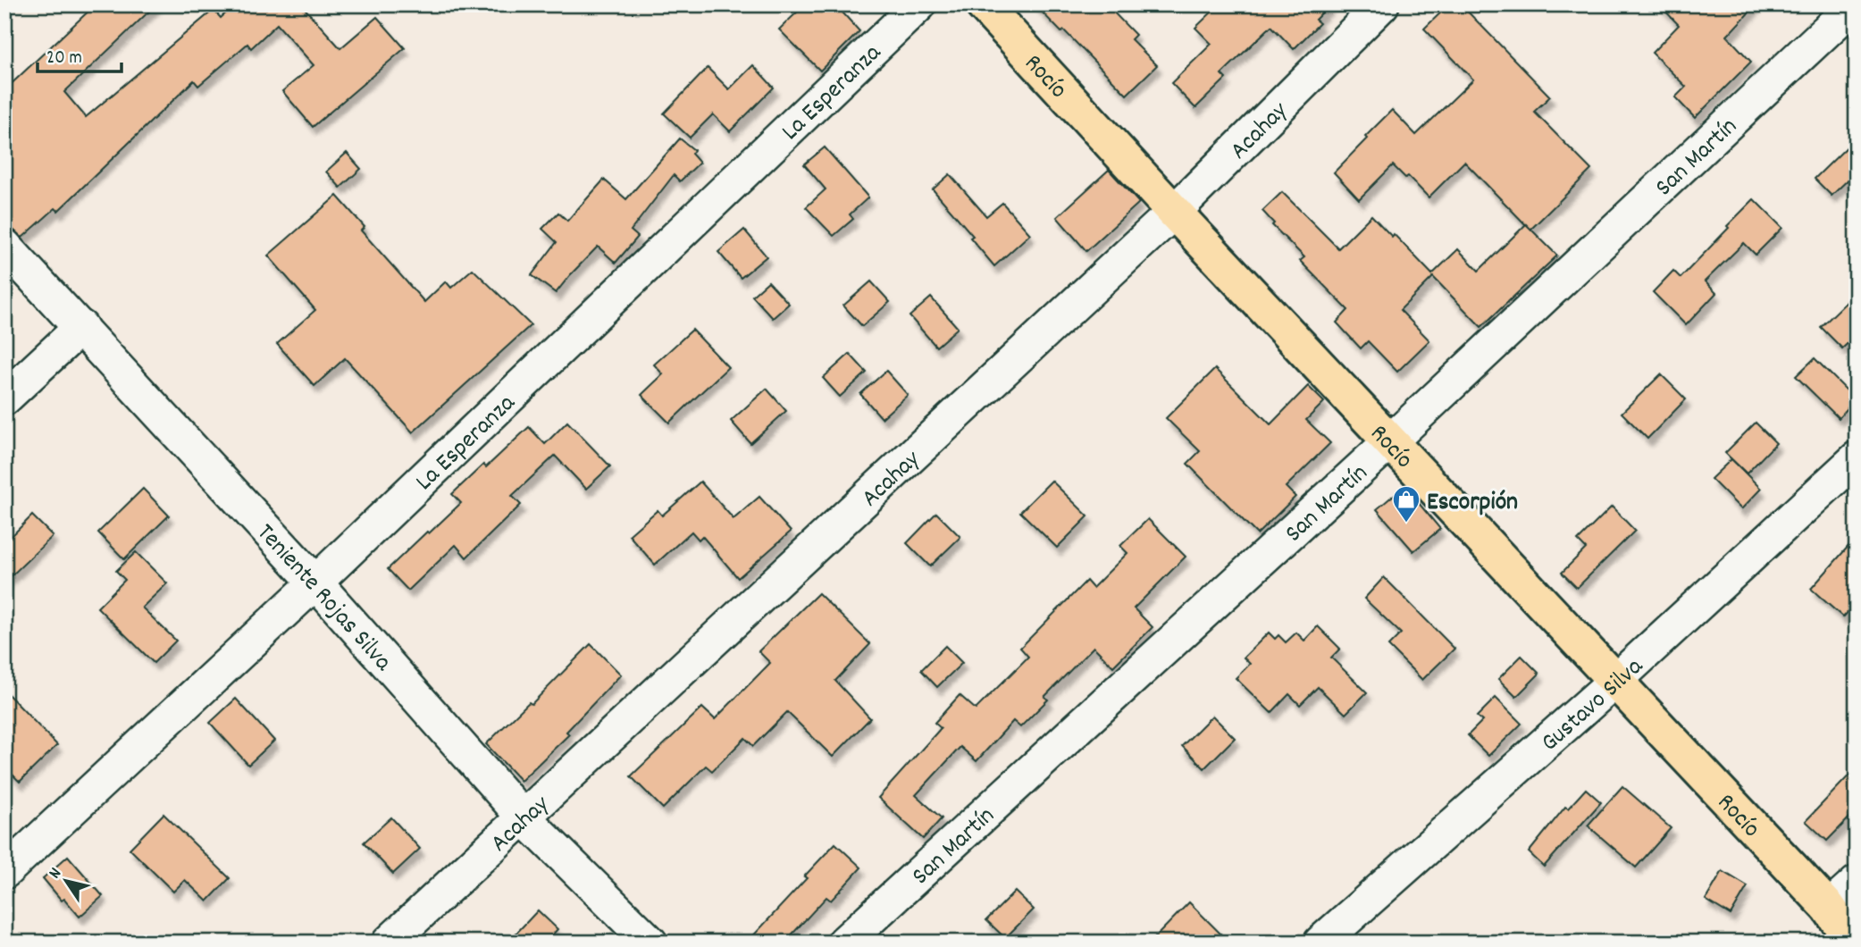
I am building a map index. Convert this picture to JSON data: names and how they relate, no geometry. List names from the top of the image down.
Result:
{
  "streets": {
    "main road": ["Rocío"],
    "street": [
      "La Esperanza",
      "Acahay",
      "San Martín",
      "Teniente Rojas Silva",
      "Gustavo Silva"
    ]
  },
  "crossings": [
    ["Rocío", "Acahay"],
    ["Rocío", "San Martín"],
    ["Rocío", "Gustavo Silva"],
    ["La Esperanza", "Teniente Rojas Silva"],
    ["Acahay", "Teniente Rojas Silva"]
  ],
  "places": {
    "shop": ["Escorpión"]
  },
  "scale_bar": "20 m",
  "north": "top left"
}
